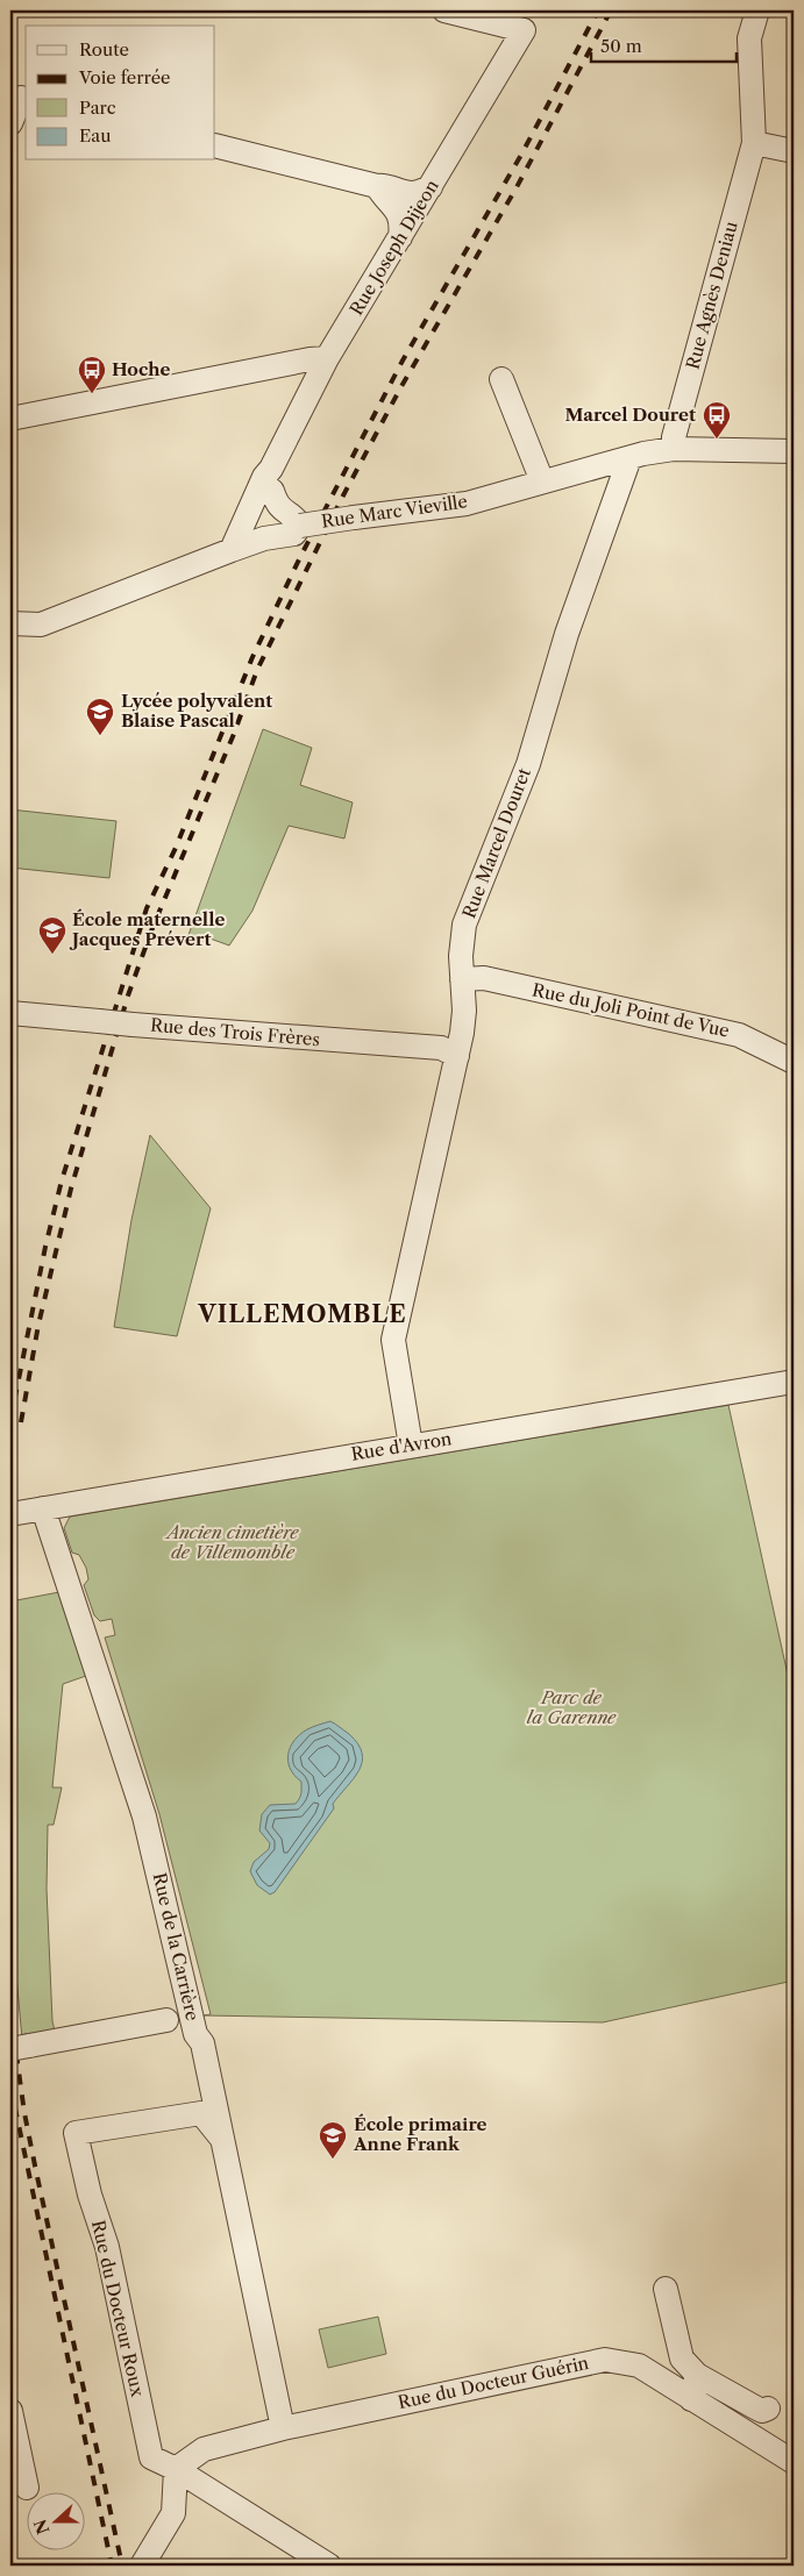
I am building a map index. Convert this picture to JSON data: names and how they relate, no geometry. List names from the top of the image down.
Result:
{
  "streets": {
    "street": [
      "Rue Joseph Dijeon",
      "Rue Agnès Deniau",
      "Rue Marc Vieville",
      "Rue Marcel Douret",
      "Rue du Joli Point de Vue",
      "Rue des Trois Frères",
      "Rue d'Avron",
      "Rue de la Carrière",
      "Rue du Docteur Roux",
      "Rue du Docteur Guérin"
    ]
  },
  "crossings": [
    ["Rue Joseph Dijeon", "Rue Marc Vieville"],
    ["Rue Agnès Deniau", "Rue Marc Vieville"],
    ["Rue Marc Vieville", "Rue Marcel Douret"],
    ["Rue Marcel Douret", "Rue du Joli Point de Vue"],
    ["Rue Marcel Douret", "Rue des Trois Frères"],
    ["Rue Marcel Douret", "Rue d'Avron"],
    ["Rue d'Avron", "Rue de la Carrière"],
    ["Rue de la Carrière", "Rue du Docteur Roux"],
    ["Rue de la Carrière", "Rue du Docteur Guérin"],
    ["Rue du Docteur Roux", "Rue du Docteur Guérin"]
  ],
  "districts": ["VILLEMOMBLE"],
  "parks": ["Ancien cimetière de Villemomble", "Parc de la Garenne"],
  "places": {
    "bus stop": ["Hoche", "Marcel Douret"],
    "school or university": ["Lycée polyvalent Blaise Pascal", "École maternelle Jacques Prévert", "École primaire Anne Frank"]
  },
  "legend": [
    "Route",
    "Voie ferrée",
    "Parc",
    "Eau"
  ],
  "scale_bar": "50 m",
  "north": "left"
}
